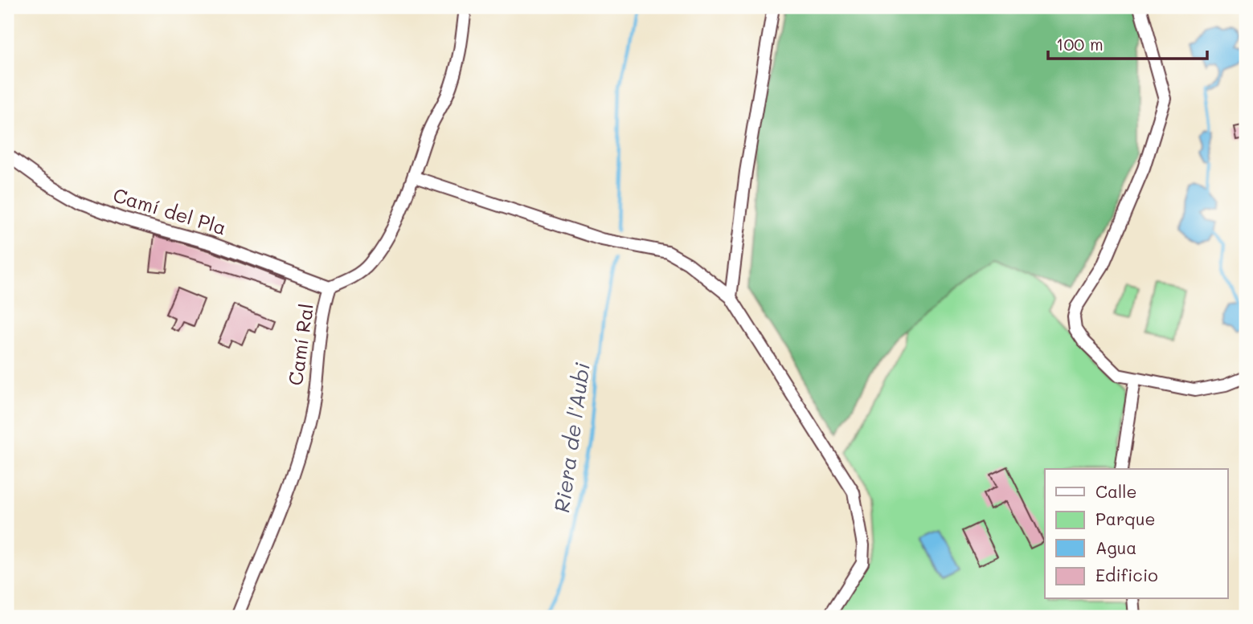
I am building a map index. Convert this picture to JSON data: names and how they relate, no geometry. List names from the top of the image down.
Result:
{
  "streets": {
    "street": ["Camí del Pla", "Camí Ral"]
  },
  "crossings": [
    ["Camí del Pla", "Camí Ral"]
  ],
  "water": ["Riera de l'Aubi"],
  "legend": [
    "Calle",
    "Parque",
    "Agua",
    "Edificio"
  ],
  "scale_bar": "100 m"
}
